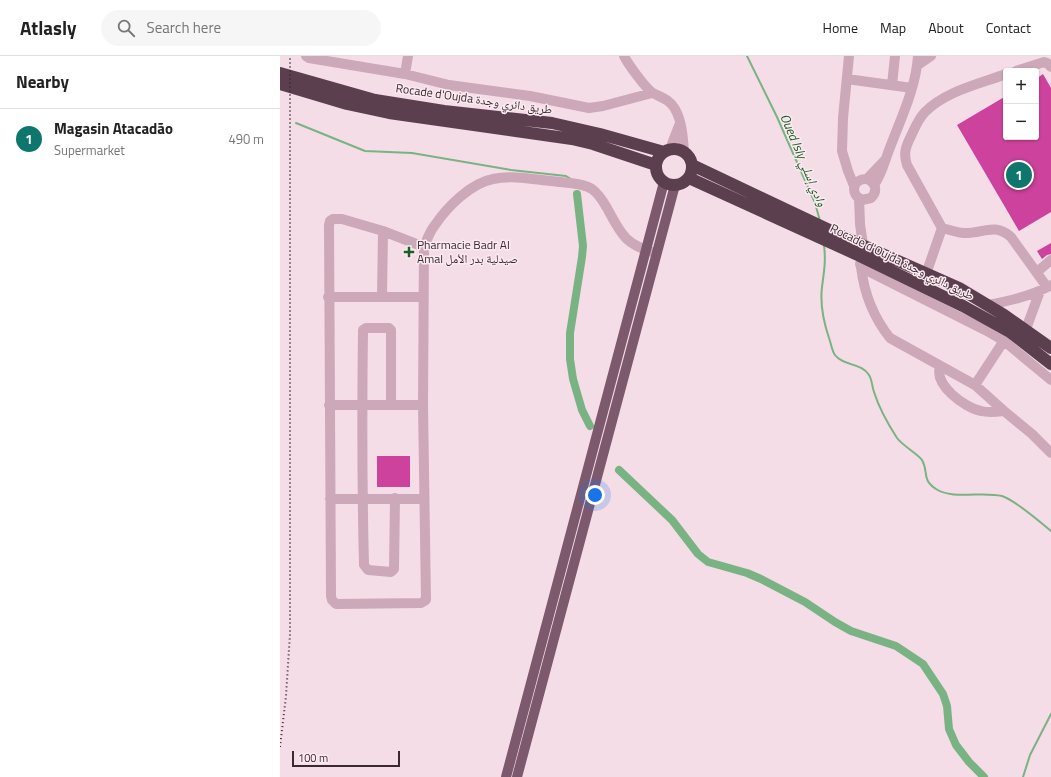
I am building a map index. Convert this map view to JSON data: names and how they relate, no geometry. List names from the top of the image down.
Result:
{
  "streets": {
    "highway": ["Rocade d'Oujda طريق دائري وجدة"]
  },
  "water": ["Oued Isly وادي إسلي"],
  "places": {
    "health": ["Pharmacie Badr Al Amal صيدلية بدر الأمل"]
  },
  "scale_bar": "100 m",
  "page": {
    "header": "Atlasly",
    "search": "Search here",
    "nav": [
      "Home",
      "Map",
      "About",
      "Contact"
    ],
    "heading": "Nearby",
    "map_buttons": ["+", "−"],
    "list": [
      {
        "mark": "1",
        "name": "Magasin Atacadão",
        "note": "Supermarket",
        "value": "490 m"
      }
    ],
    "pins": "1",
    "scale": "100 m"
  }
}
